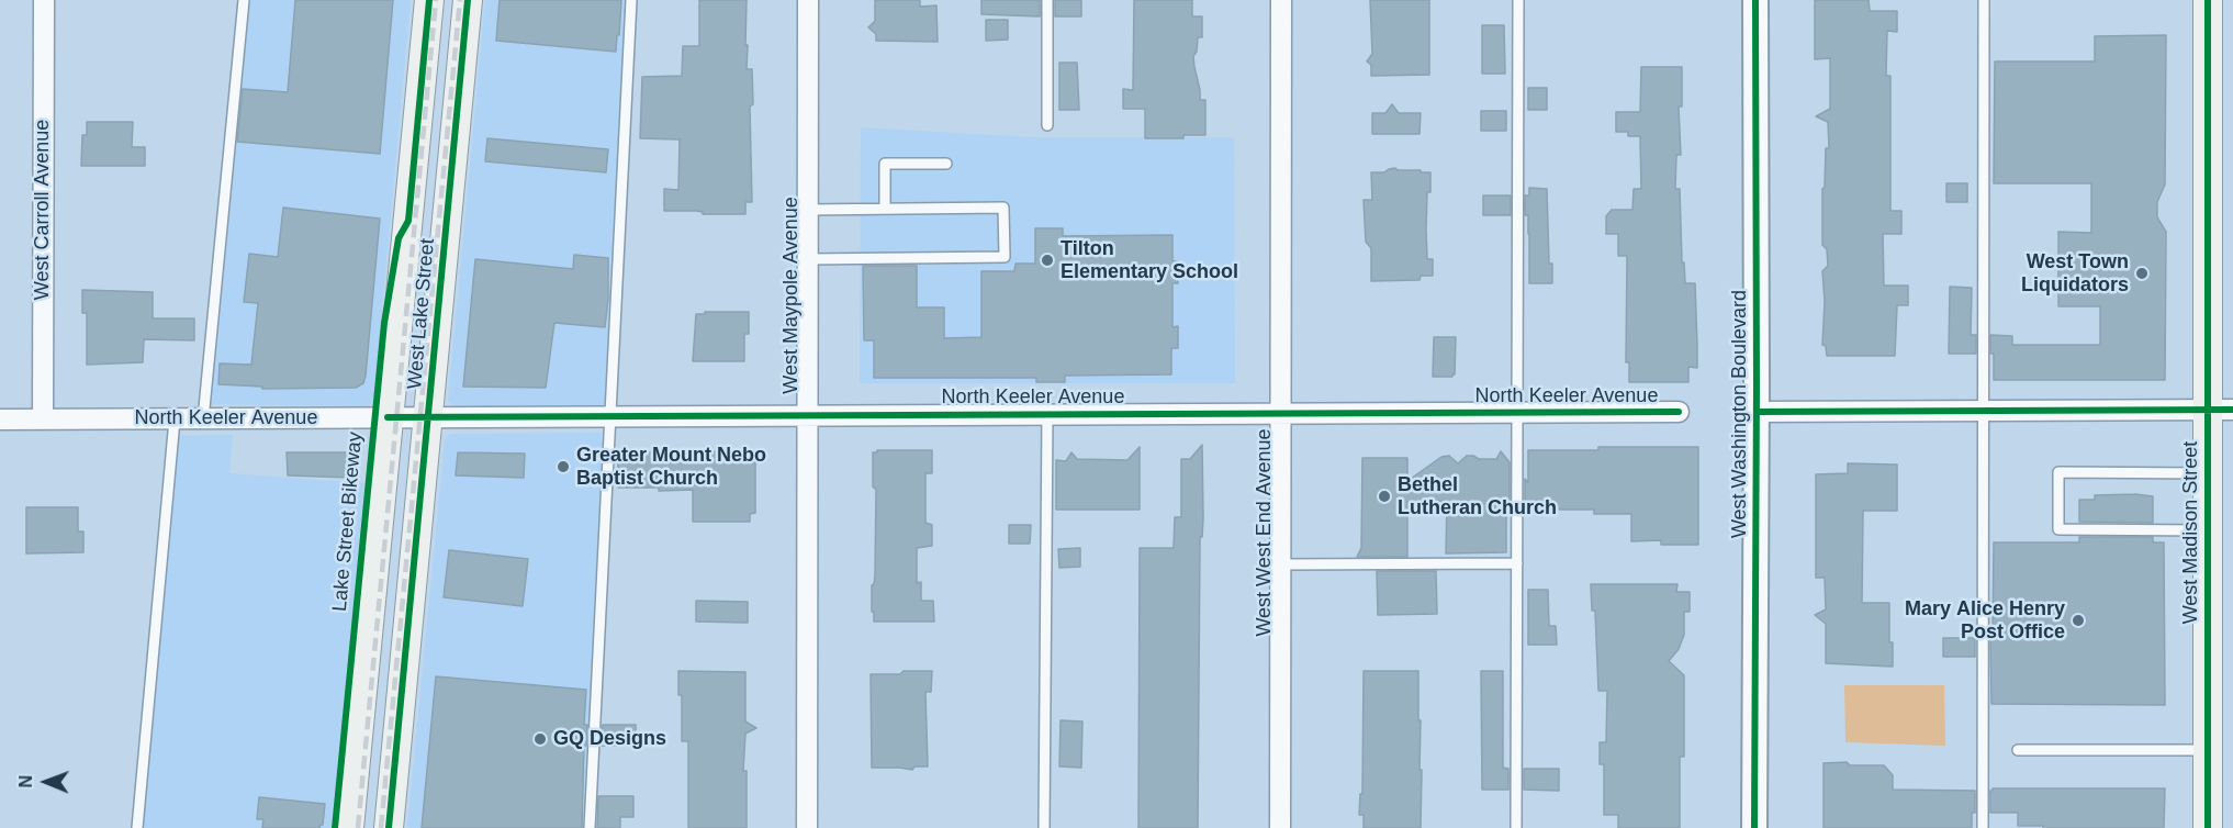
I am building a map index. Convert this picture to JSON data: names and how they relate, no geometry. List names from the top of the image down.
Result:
{
  "streets": {
    "main road": ["West Lake Street", "West Madison Street"],
    "street": [
      "West Carroll Avenue",
      "West Maypole Avenue",
      "North Keeler Avenue",
      "West Washington Boulevard",
      "West West End Avenue"
    ],
    "cycle path": ["Lake Street Bikeway"]
  },
  "crossings": [
    ["West Carroll Avenue", "North Keeler Avenue"],
    ["West Maypole Avenue", "North Keeler Avenue"],
    ["West Lake Street", "North Keeler Avenue"],
    ["North Keeler Avenue", "West West End Avenue"]
  ],
  "places": [
    "Tilton Elementary School",
    "West Town Liquidators",
    "Greater Mount Nebo Baptist Church",
    "Bethel Lutheran Church",
    "Mary Alice Henry Post Office",
    "GQ Designs"
  ],
  "north": "left"
}
